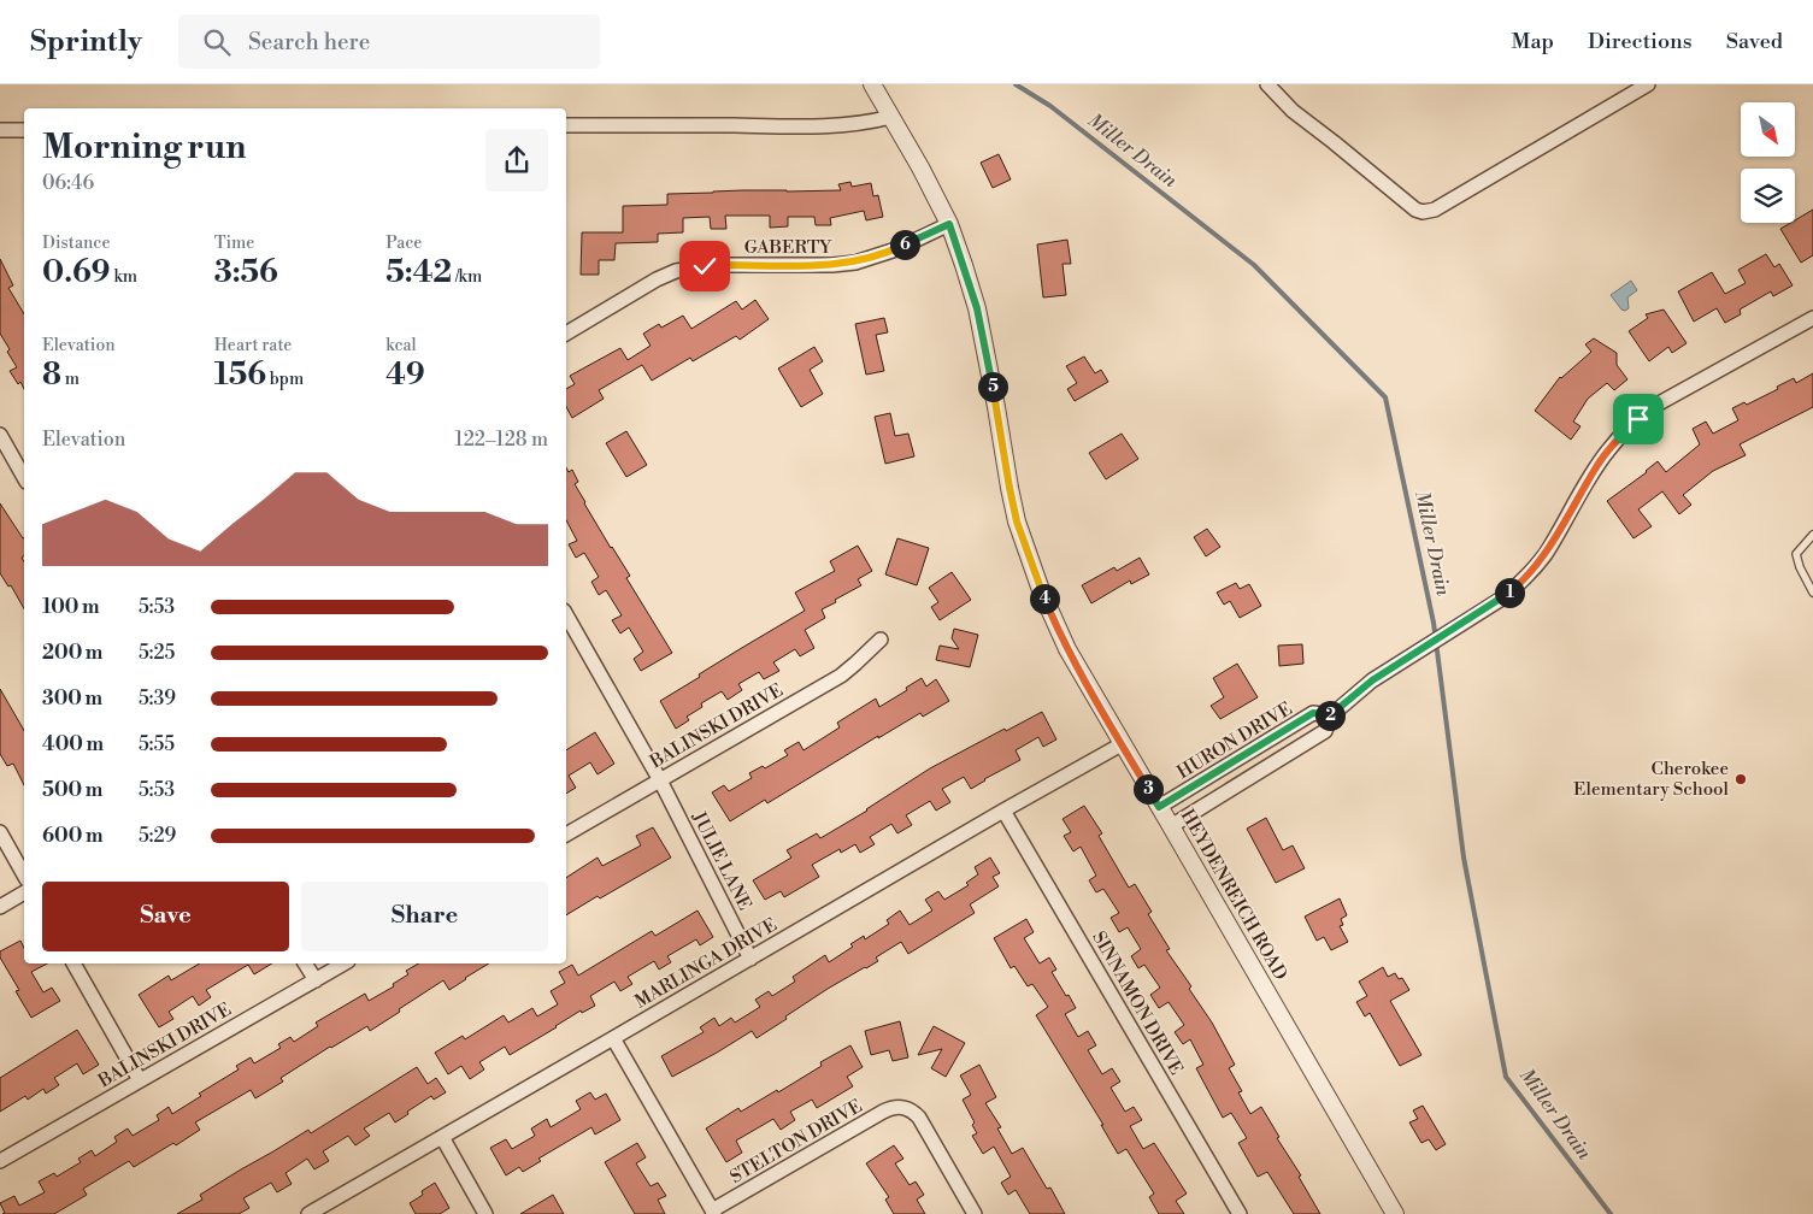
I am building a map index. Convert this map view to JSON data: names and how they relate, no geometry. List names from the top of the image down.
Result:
{
  "streets": {
    "street": [
      "GABERTY",
      "BALINSKI DRIVE",
      "HURON DRIVE",
      "JULIE LANE",
      "HEYDENREICH ROAD",
      "MARLINGA DRIVE",
      "SINNAMON DRIVE",
      "STELTON DRIVE"
    ]
  },
  "crossings": [
    ["GABERTY", "HEYDENREICH ROAD"],
    ["BALINSKI DRIVE", "JULIE LANE"],
    ["HURON DRIVE", "HEYDENREICH ROAD"],
    ["JULIE LANE", "MARLINGA DRIVE"],
    ["HEYDENREICH ROAD", "MARLINGA DRIVE"],
    ["MARLINGA DRIVE", "SINNAMON DRIVE"]
  ],
  "water": ["Miller Drain"],
  "places": ["Cherokee Elementary School"],
  "north": "bottom right",
  "page": {
    "header": "Sprintly",
    "search": "Search here",
    "nav": ["Map", "Directions", "Saved"],
    "heading": ["Morning run", "06:46"],
    "stats": [
      ["Distance", "0.69 km"],
      ["Time", "3:56"],
      ["Pace", "5:42 /km"],
      ["Elevation", "8 m"],
      ["Heart rate", "156 bpm"],
      ["kcal", "49"]
    ],
    "pins": [
      "6",
      "5",
      "1",
      "4",
      "2",
      "3"
    ],
    "chart": ["Elevation", "122–128 m"],
    "list": [
      {
        "name": "100 m",
        "note": "5:53"
      },
      {
        "name": "200 m",
        "note": "5:25"
      },
      {
        "name": "300 m",
        "note": "5:39"
      },
      {
        "name": "400 m",
        "note": "5:55"
      },
      {
        "name": "500 m",
        "note": "5:53"
      },
      {
        "name": "600 m",
        "note": "5:29"
      }
    ],
    "buttons": ["Save", "Share"]
  }
}
